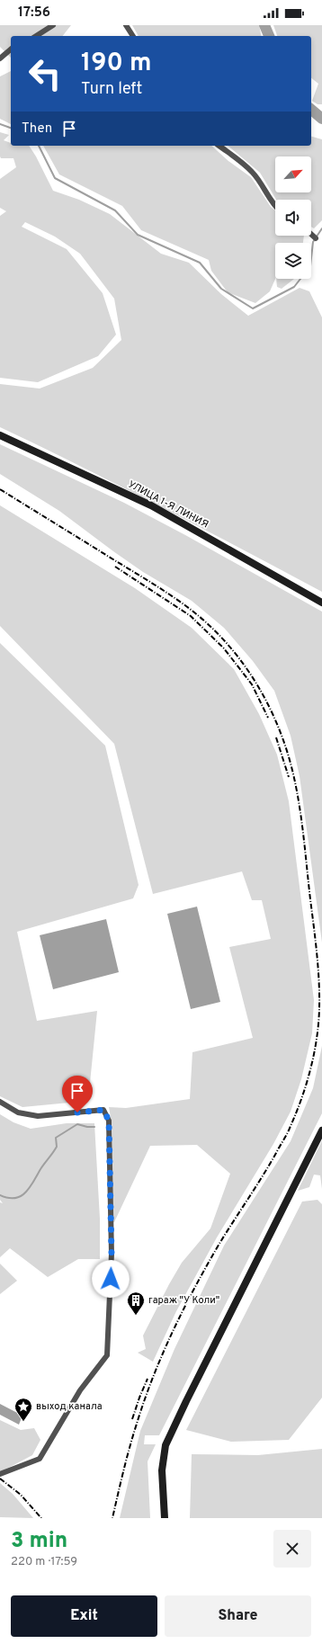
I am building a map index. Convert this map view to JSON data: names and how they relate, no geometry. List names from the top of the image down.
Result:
{
  "streets": {
    "main road": ["УЛИЦА 1-Я ЛИНИЯ"]
  },
  "places": {
    "building": ["гараж \"У Коли\""],
    "place": ["выход канала"]
  },
  "north": "top right",
  "page": {
    "status": "17:56",
    "turn": ["190 m", "Turn left"],
    "then": "Then",
    "heading": ["3 min", "220 m · 17:59"],
    "buttons": ["Exit", "Share"]
  }
}
